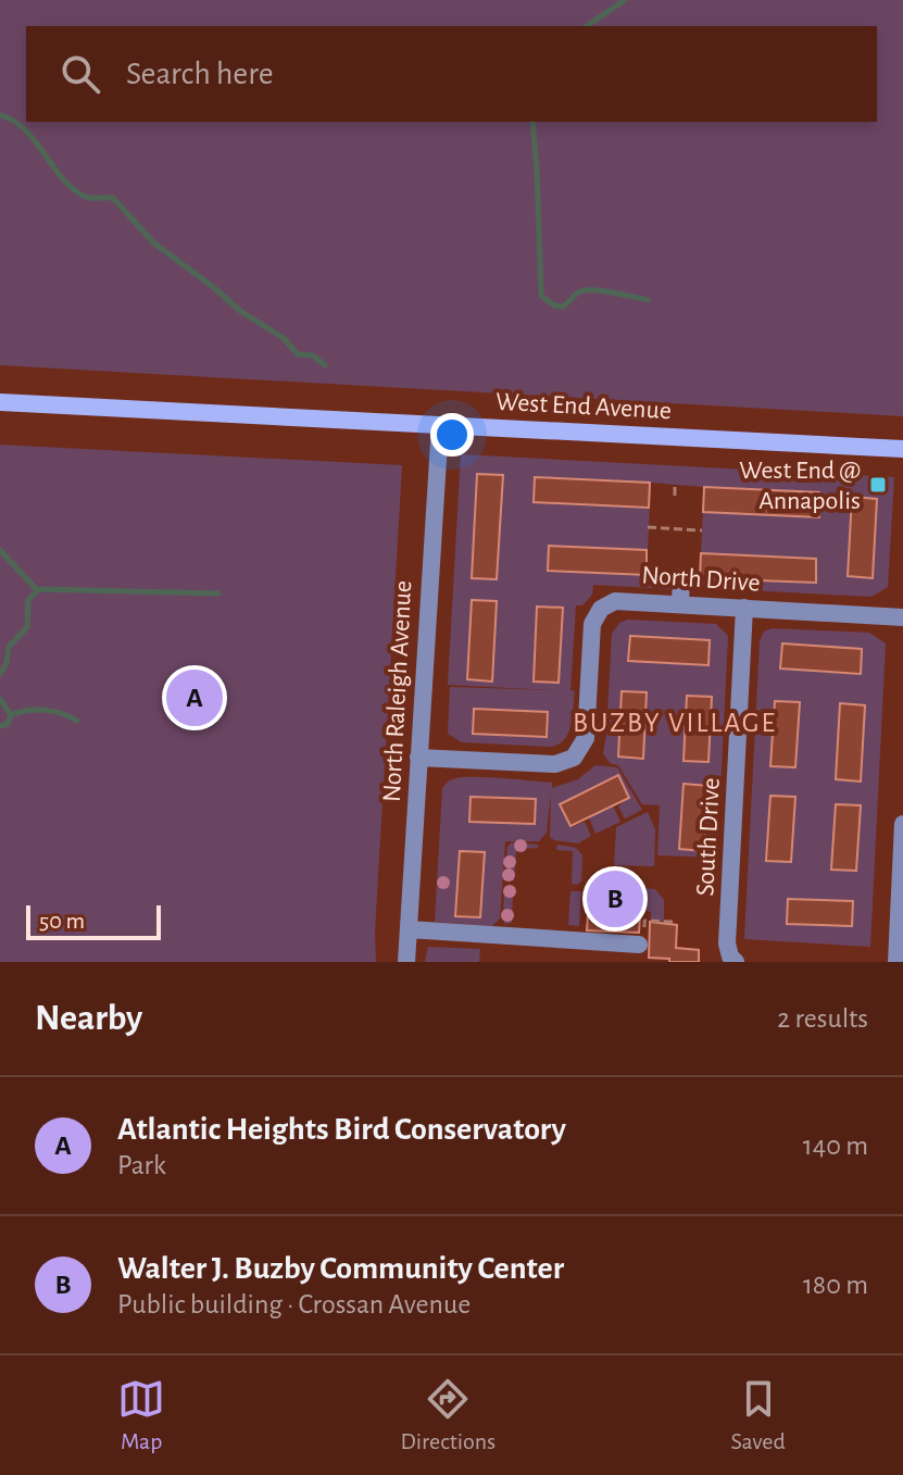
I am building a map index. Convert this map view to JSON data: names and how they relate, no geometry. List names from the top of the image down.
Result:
{
  "streets": {
    "main road": ["West End Avenue"],
    "street": ["North Drive", "North Raleigh Avenue", "South Drive"]
  },
  "crossings": [
    ["West End Avenue", "North Raleigh Avenue"],
    ["North Drive", "North Raleigh Avenue"],
    ["North Drive", "South Drive"]
  ],
  "districts": ["BUZBY VILLAGE"],
  "places": {
    "transit": ["West End @ Annapolis"]
  },
  "scale_bar": "50 m",
  "page": {
    "search": "Search here",
    "pins": ["A", "B"],
    "scale": "50 m",
    "heading": ["Nearby", "2 results"],
    "list": [
      {
        "mark": "A",
        "name": "Atlantic Heights Bird Conservatory",
        "note": "Park",
        "value": "140 m"
      },
      {
        "mark": "B",
        "name": "Walter J. Buzby Community Center",
        "note": "Public building · Crossan Avenue",
        "value": "180 m"
      }
    ],
    "nav": ["Map", "Directions", "Saved"]
  }
}
